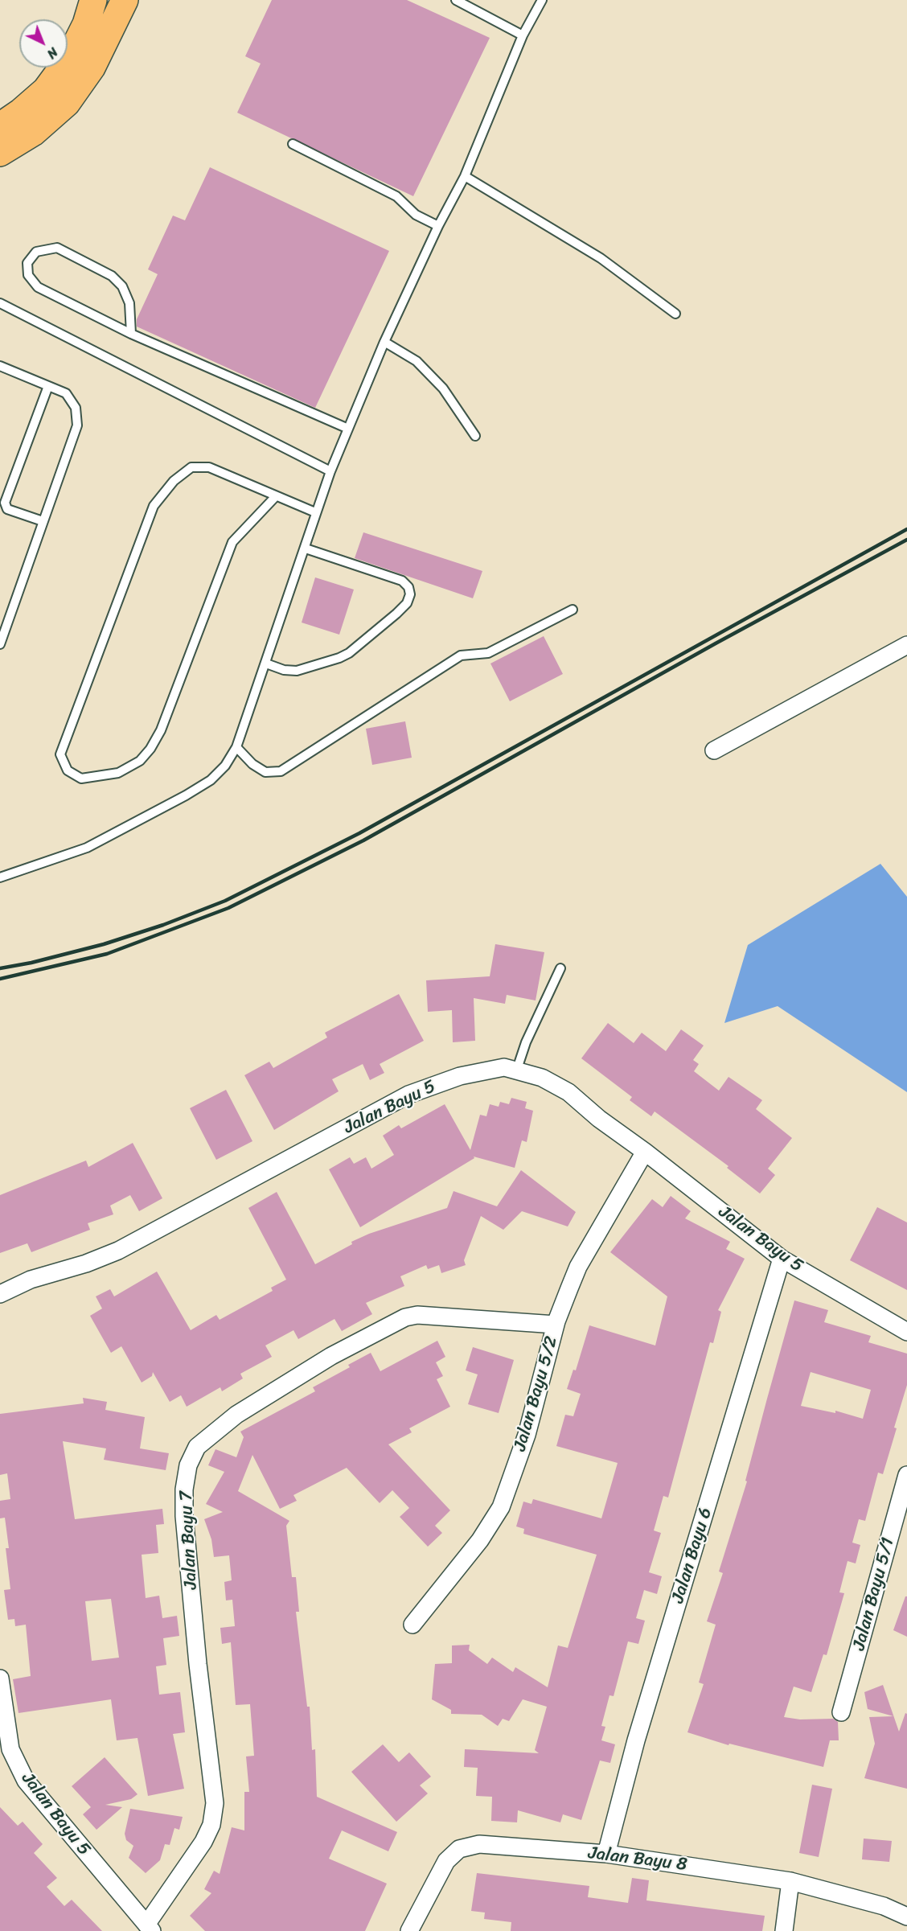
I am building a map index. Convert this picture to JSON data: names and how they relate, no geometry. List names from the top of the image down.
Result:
{
  "streets": {
    "street": [
      "Jalan Bayu 5",
      "Jalan Bayu 5/2",
      "Jalan Bayu 7",
      "Jalan Bayu 6",
      "Jalan Bayu 5/1",
      "Jalan Bayu 8"
    ]
  },
  "crossings": [
    ["Jalan Bayu 5", "Jalan Bayu 5/2"],
    ["Jalan Bayu 5", "Jalan Bayu 7"],
    ["Jalan Bayu 5", "Jalan Bayu 6"],
    ["Jalan Bayu 5/2", "Jalan Bayu 7"],
    ["Jalan Bayu 6", "Jalan Bayu 8"]
  ],
  "north": "bottom right"
}
